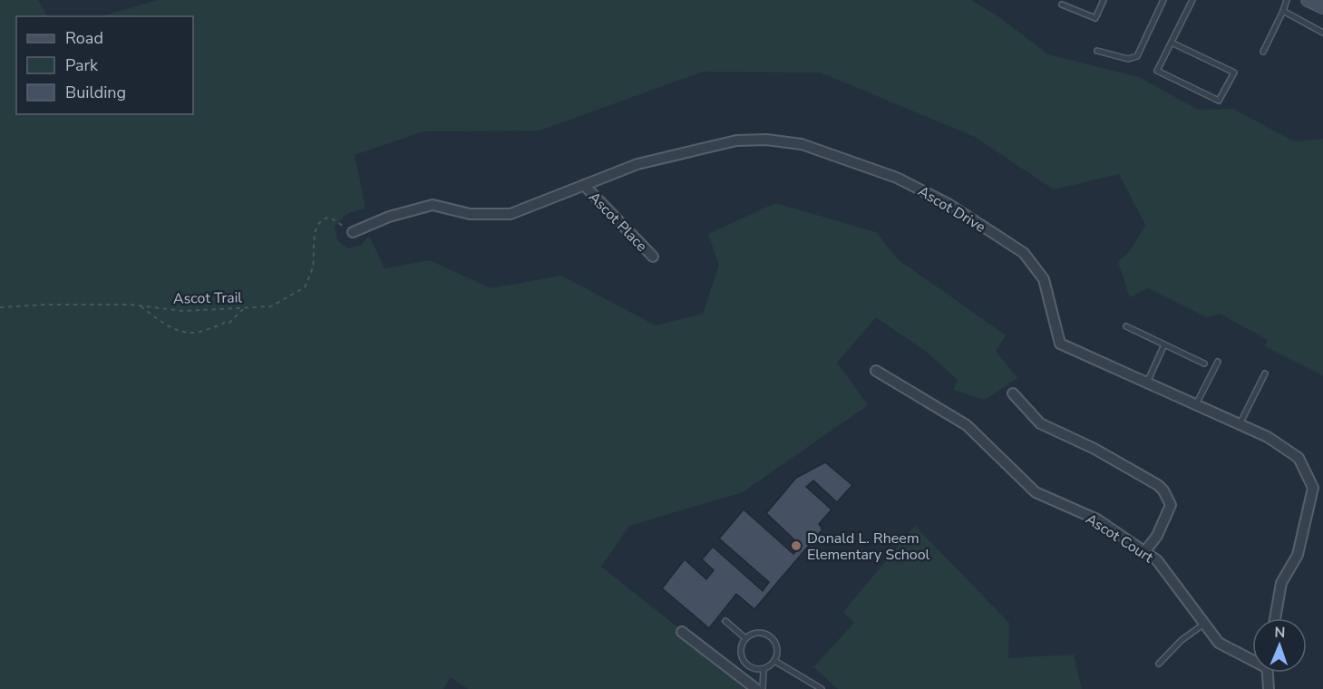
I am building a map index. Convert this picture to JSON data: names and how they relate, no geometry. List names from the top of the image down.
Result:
{
  "streets": {
    "street": ["Ascot Drive", "Ascot Place", "Ascot Court"],
    "path": ["Ascot Trail"]
  },
  "crossings": [
    ["Ascot Drive", "Ascot Place"],
    ["Ascot Drive", "Ascot Trail"]
  ],
  "places": ["Donald L. Rheem Elementary School"],
  "legend": ["Road", "Park", "Building"],
  "north": "top"
}
